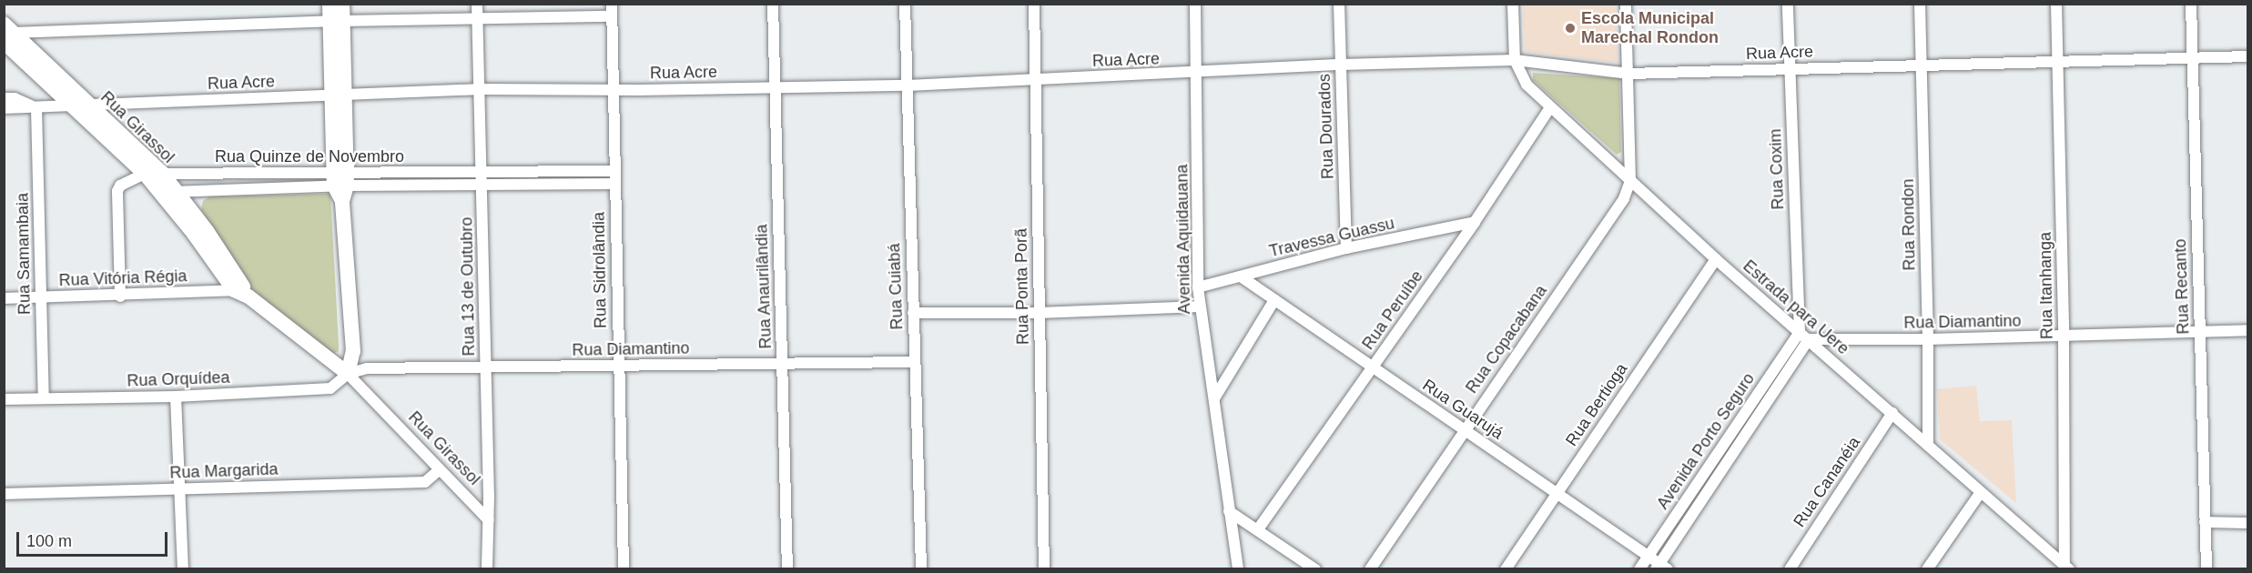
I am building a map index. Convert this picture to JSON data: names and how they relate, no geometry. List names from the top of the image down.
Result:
{
  "streets": {
    "street": [
      "Rua Acre",
      "Rua Dourados",
      "Rua Girassol",
      "Rua Quinze de Novembro",
      "Rua Coxim",
      "Rua Rondon",
      "Travessa Guassu",
      "Avenida Aquidauana",
      "Rua Samambaia",
      "Rua Sidrolândia",
      "Rua Vitória Régia",
      "Rua Itanhanga",
      "Rua 13 de Outubro",
      "Rua Anaurilândia",
      "Rua Cuiabá",
      "Rua Ponta Porã",
      "Rua Recanto",
      "Estrada para Uere",
      "Rua Peruíbe",
      "Rua Diamantino",
      "Rua Copacabana",
      "Rua Orquídea",
      "Rua Bertioga",
      "Rua Guarujá",
      "Avenida Porto Seguro",
      "Rua Margarida",
      "Rua Cananéia"
    ]
  },
  "crossings": [
    ["Rua Acre", "Rua Dourados"],
    ["Rua Acre", "Rua Girassol"],
    ["Rua Acre", "Rua Coxim"],
    ["Rua Acre", "Rua Rondon"],
    ["Rua Acre", "Avenida Aquidauana"],
    ["Rua Acre", "Rua Samambaia"],
    ["Rua Acre", "Rua Sidrolândia"],
    ["Rua Acre", "Rua Itanhanga"],
    ["Rua Acre", "Rua 13 de Outubro"],
    ["Rua Acre", "Rua Anaurilândia"],
    ["Rua Acre", "Rua Cuiabá"],
    ["Rua Acre", "Rua Ponta Porã"],
    ["Rua Acre", "Rua Recanto"],
    ["Rua Acre", "Estrada para Uere"],
    ["Rua Dourados", "Travessa Guassu"],
    ["Rua Girassol", "Rua Quinze de Novembro"],
    ["Rua Girassol", "Rua Vitória Régia"],
    ["Rua Girassol", "Rua 13 de Outubro"],
    ["Rua Girassol", "Rua Diamantino"],
    ["Rua Girassol", "Rua Orquídea"],
    ["Rua Girassol", "Rua Margarida"],
    ["Rua Quinze de Novembro", "Rua Sidrolândia"],
    ["Rua Quinze de Novembro", "Rua Vitória Régia"],
    ["Rua Quinze de Novembro", "Rua 13 de Outubro"],
    ["Rua Coxim", "Estrada para Uere"],
    ["Rua Coxim", "Rua Diamantino"],
    ["Rua Coxim", "Avenida Porto Seguro"],
    ["Rua Rondon", "Estrada para Uere"],
    ["Rua Rondon", "Rua Diamantino"],
    ["Travessa Guassu", "Avenida Aquidauana"],
    ["Travessa Guassu", "Rua Peruíbe"],
    ["Travessa Guassu", "Rua Guarujá"],
    ["Rua Samambaia", "Rua Vitória Régia"],
    ["Rua Samambaia", "Rua Orquídea"],
    ["Rua Sidrolândia", "Rua Diamantino"],
    ["Rua Itanhanga", "Estrada para Uere"],
    ["Rua Itanhanga", "Rua Diamantino"],
    ["Rua 13 de Outubro", "Rua Diamantino"],
    ["Rua Anaurilândia", "Rua Diamantino"],
    ["Rua Cuiabá", "Rua Diamantino"],
    ["Rua Recanto", "Rua Diamantino"],
    ["Estrada para Uere", "Rua Peruíbe"],
    ["Estrada para Uere", "Rua Diamantino"],
    ["Estrada para Uere", "Rua Copacabana"],
    ["Estrada para Uere", "Rua Bertioga"],
    ["Estrada para Uere", "Avenida Porto Seguro"],
    ["Estrada para Uere", "Rua Cananéia"],
    ["Rua Peruíbe", "Rua Guarujá"],
    ["Rua Diamantino", "Rua Orquídea"],
    ["Rua Diamantino", "Avenida Porto Seguro"],
    ["Rua Copacabana", "Rua Guarujá"],
    ["Rua Bertioga", "Rua Guarujá"],
    ["Rua Guarujá", "Avenida Porto Seguro"]
  ],
  "places": ["Escola Municipal Marechal Rondon"],
  "scale_bar": "100 m"
}
